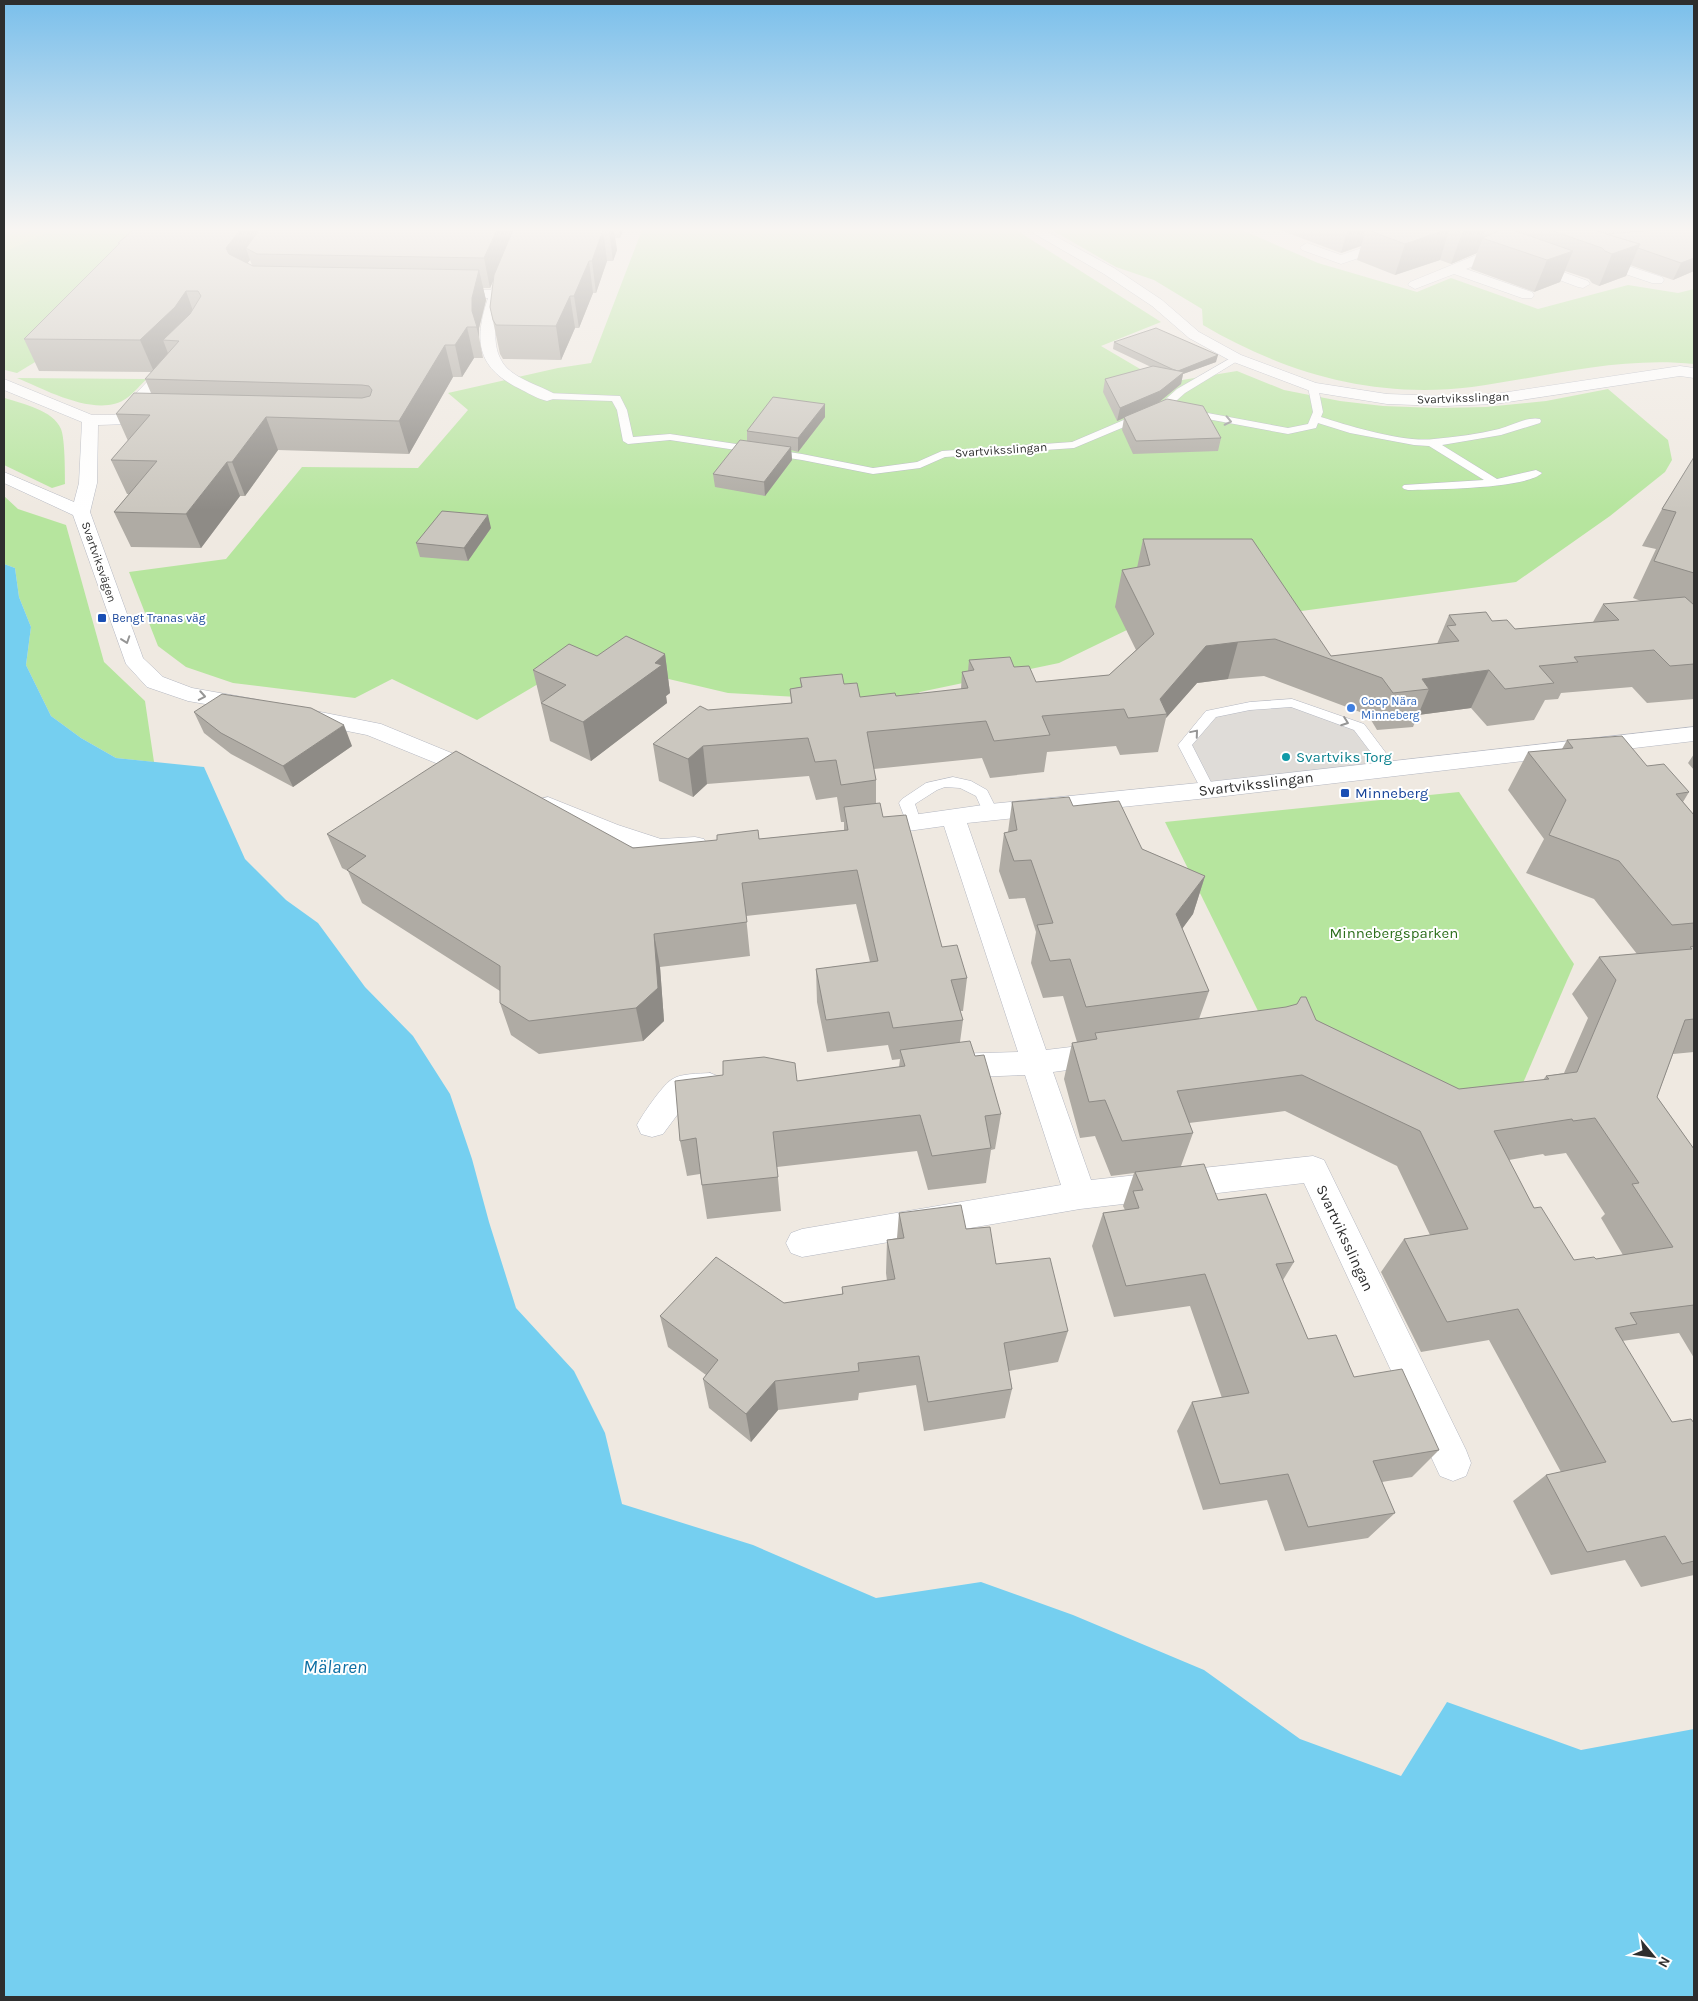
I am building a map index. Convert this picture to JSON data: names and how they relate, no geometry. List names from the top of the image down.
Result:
{
  "streets": {
    "street": ["Svartviksslingan", "Svartviksvägen"]
  },
  "one_way": ["Svartviksvägen"],
  "water": ["Mälaren"],
  "parks": ["Minnebergsparken"],
  "places": {
    "transit": ["Bengt Tranas väg", "Minneberg"],
    "other": ["Coop Nära Minneberg", "Svartviks Torg"]
  },
  "north": "bottom right"
}
